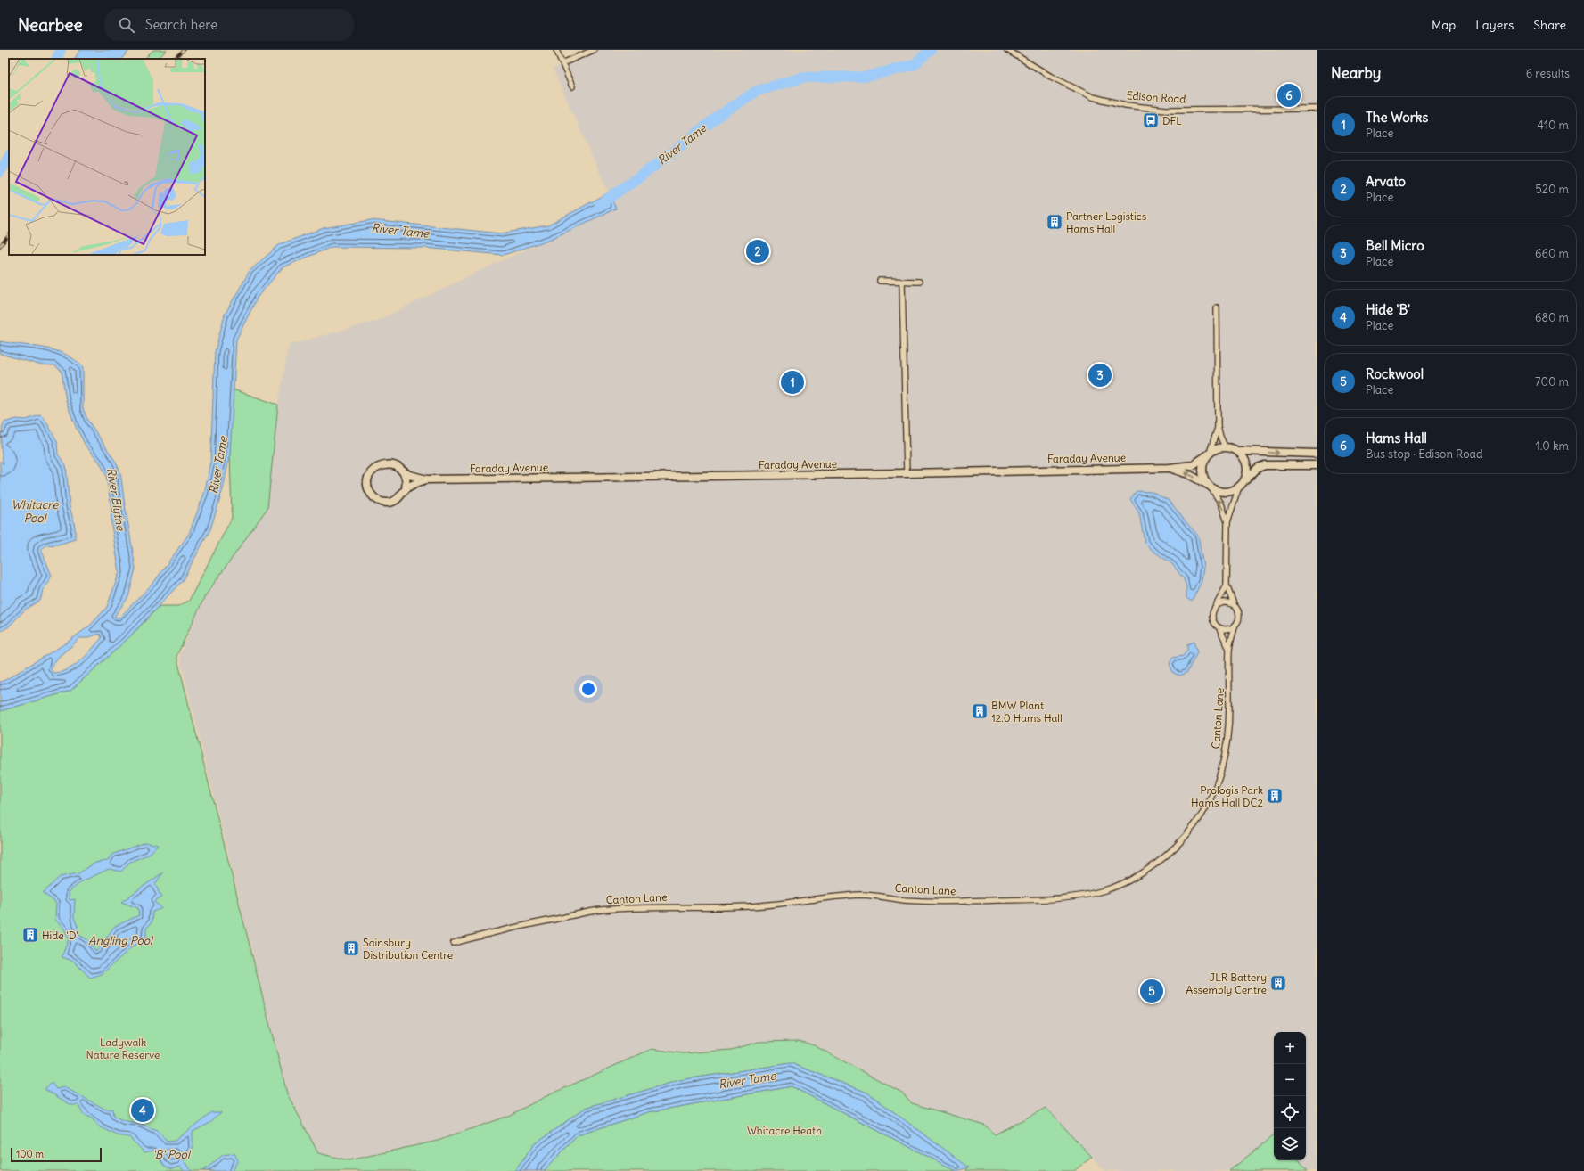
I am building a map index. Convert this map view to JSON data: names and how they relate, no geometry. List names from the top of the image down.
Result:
{
  "streets": {
    "street": ["Edison Road", "Faraday Avenue", "Canton Lane"]
  },
  "water": [
    "River Tame",
    "River Blythe",
    "Whitacre Pool",
    "Angling Pool",
    "'B' Pool"
  ],
  "parks": ["Ladywalk Nature Reserve", "Whitacre Heath"],
  "places": {
    "bus stop": ["DFL"],
    "building": [
      "Partner Logistics Hams Hall",
      "BMW Plant 12.0 Hams Hall",
      "Prologis Park Hams Hall DC2",
      "Hide 'D'",
      "Sainsbury Distribution Centre",
      "JLR Battery Assembly Centre"
    ]
  },
  "scale_bar": "100 m",
  "page": {
    "header": "Nearbee",
    "search": "Search here",
    "nav": ["Map", "Layers", "Share"],
    "heading": ["Nearby", "6 results"],
    "pins": [
      "6",
      "2",
      "3",
      "1",
      "5",
      "4"
    ],
    "list": [
      {
        "mark": "1",
        "name": "The Works",
        "note": "Place",
        "value": "410 m"
      },
      {
        "mark": "2",
        "name": "Arvato",
        "note": "Place",
        "value": "520 m"
      },
      {
        "mark": "3",
        "name": "Bell Micro",
        "note": "Place",
        "value": "660 m"
      },
      {
        "mark": "4",
        "name": "Hide 'B'",
        "note": "Place",
        "value": "680 m"
      },
      {
        "mark": "5",
        "name": "Rockwool",
        "note": "Place",
        "value": "700 m"
      },
      {
        "mark": "6",
        "name": "Hams Hall",
        "note": "Bus stop · Edison Road",
        "value": "1.0 km"
      }
    ],
    "map_buttons": ["+", "−"],
    "scale": "100 m"
  }
}
